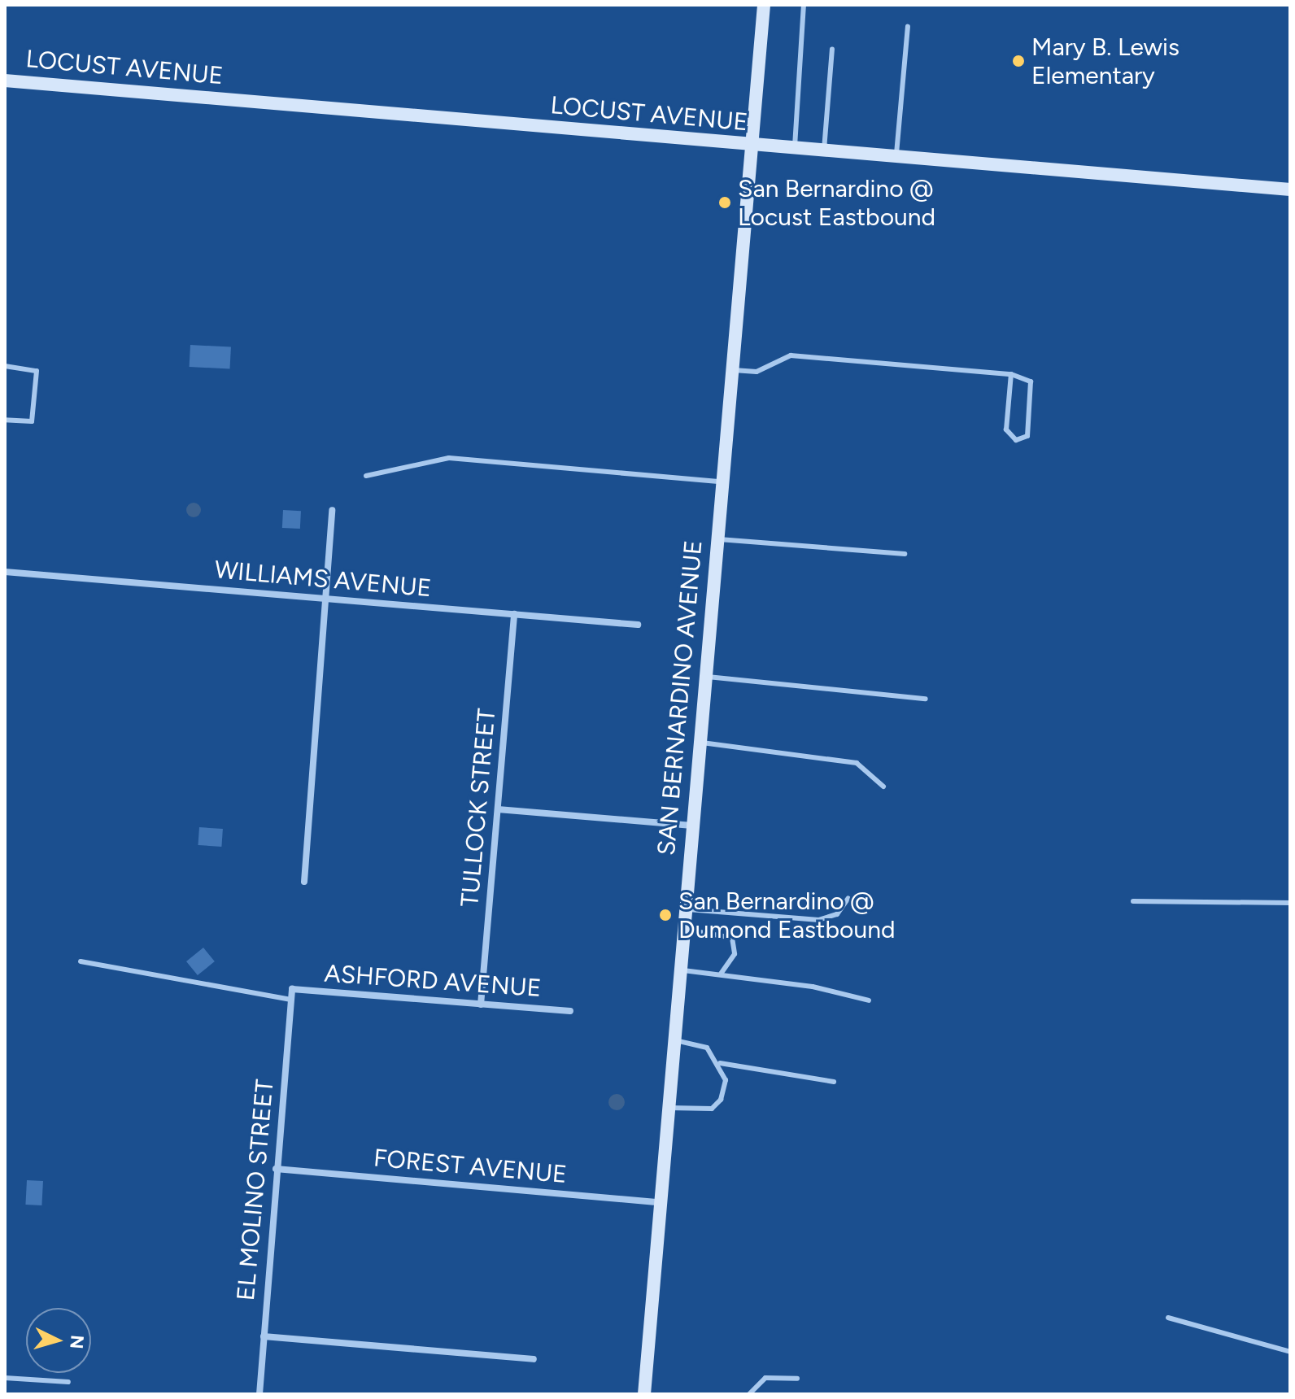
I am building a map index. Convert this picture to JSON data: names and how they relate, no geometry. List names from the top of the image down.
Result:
{
  "streets": {
    "main road": ["LOCUST AVENUE", "SAN BERNARDINO AVENUE"],
    "street": [
      "WILLIAMS AVENUE",
      "TULLOCK STREET",
      "ASHFORD AVENUE",
      "FOREST AVENUE",
      "EL MOLINO STREET"
    ]
  },
  "crossings": [
    ["LOCUST AVENUE", "SAN BERNARDINO AVENUE"],
    ["WILLIAMS AVENUE", "TULLOCK STREET"],
    ["SAN BERNARDINO AVENUE", "FOREST AVENUE"],
    ["TULLOCK STREET", "ASHFORD AVENUE"],
    ["ASHFORD AVENUE", "EL MOLINO STREET"],
    ["FOREST AVENUE", "EL MOLINO STREET"]
  ],
  "places": ["Mary B. Lewis Elementary", "San Bernardino @ Locust Eastbound", "San Bernardino @ Dumond Eastbound"],
  "north": "right"
}
